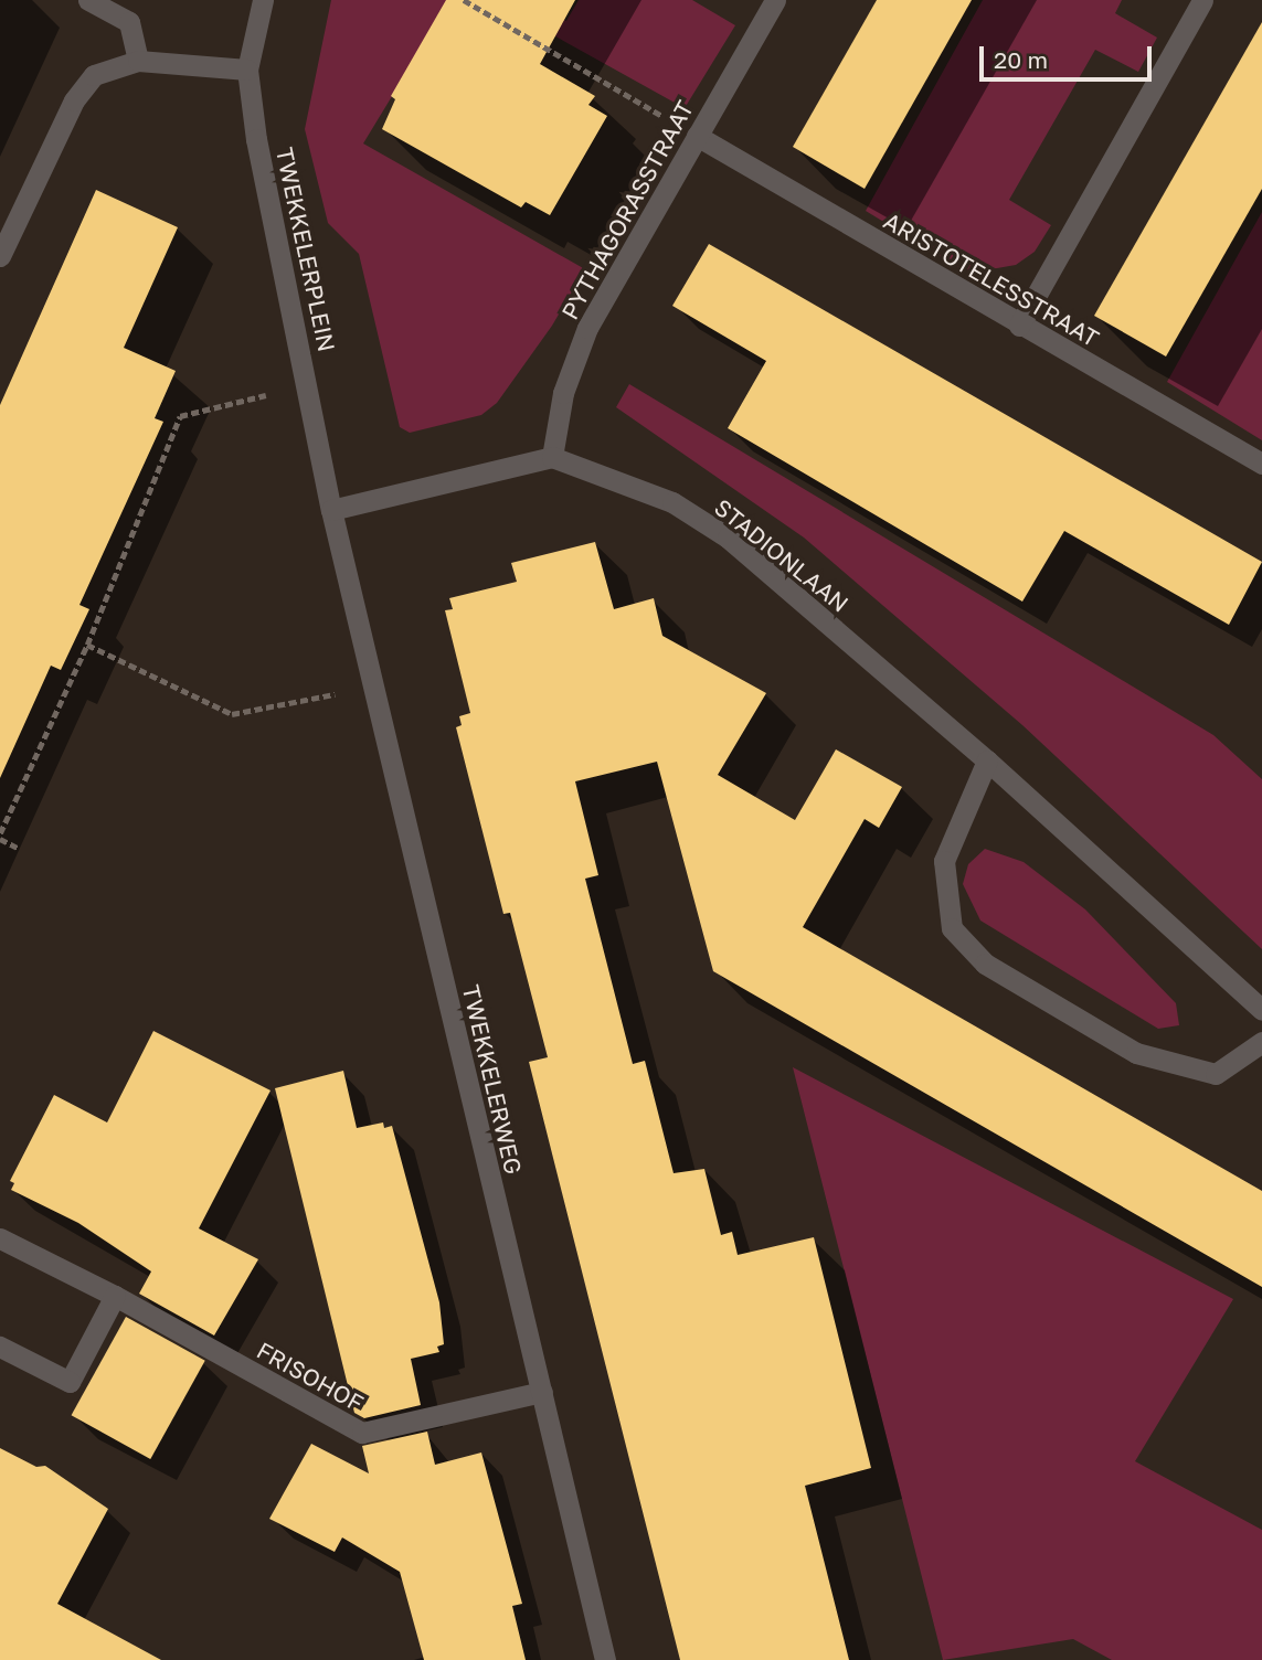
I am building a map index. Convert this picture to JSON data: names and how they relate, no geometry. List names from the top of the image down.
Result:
{
  "streets": {
    "street": [
      "PYTHAGORASSTRAAT",
      "TWEKKELERPLEIN",
      "ARISTOTELESSTRAAT",
      "STADIONLAAN",
      "TWEKKELERWEG",
      "FRISOHOF"
    ]
  },
  "crossings": [
    ["PYTHAGORASSTRAAT", "ARISTOTELESSTRAAT"],
    ["PYTHAGORASSTRAAT", "STADIONLAAN"],
    ["TWEKKELERPLEIN", "TWEKKELERWEG"],
    ["TWEKKELERWEG", "FRISOHOF"]
  ],
  "scale_bar": "20 m"
}
